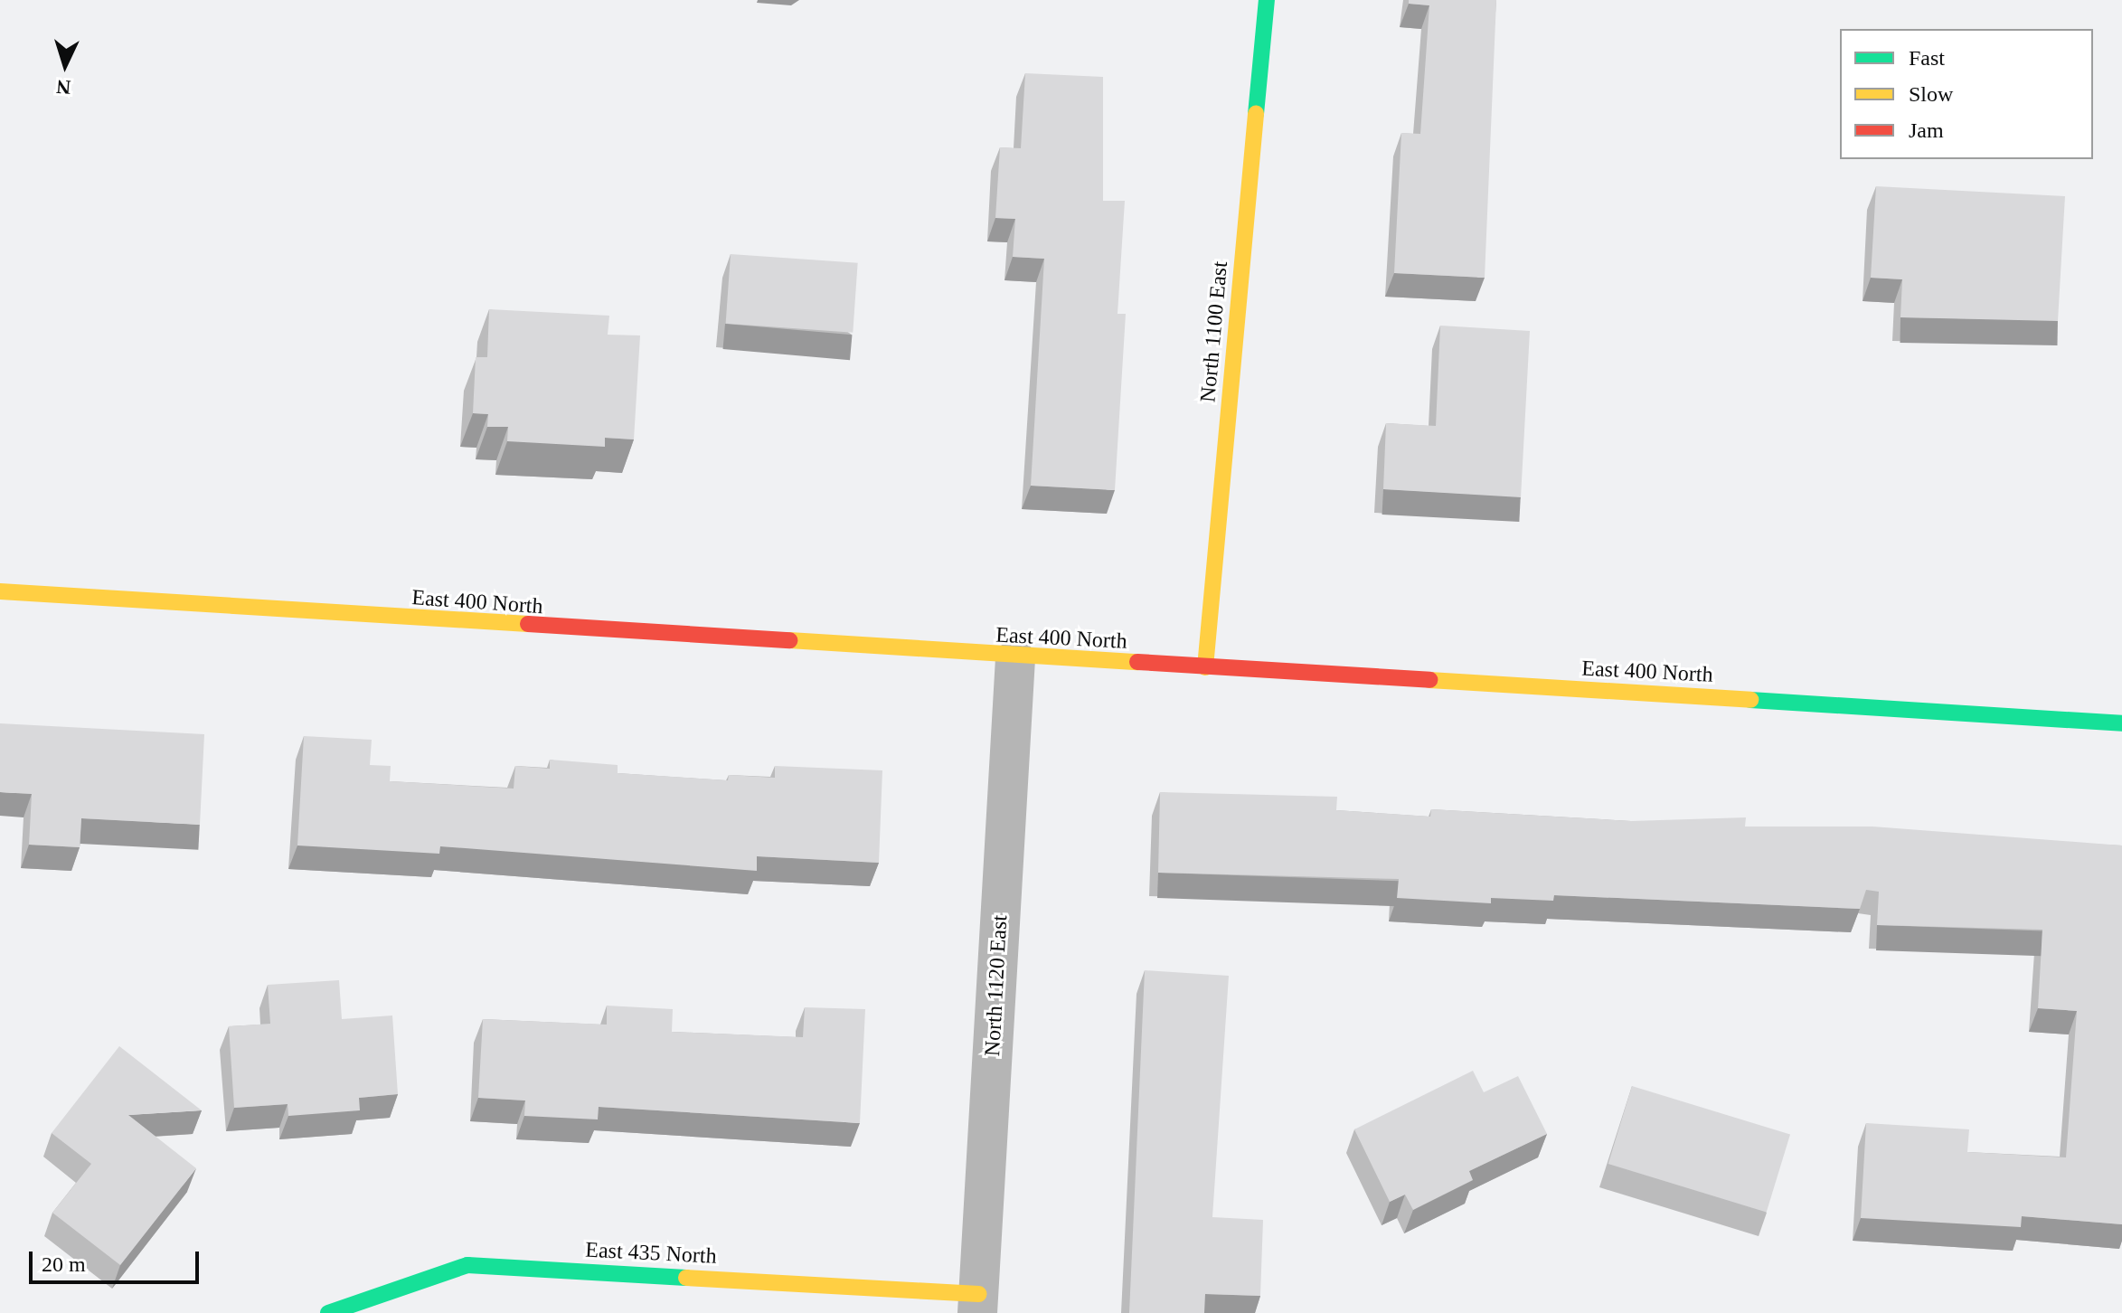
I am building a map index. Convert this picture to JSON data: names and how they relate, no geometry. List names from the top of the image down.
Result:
{
  "streets": {
    "street": [
      "North 1100 East",
      "East 400 North",
      "North 1120 East",
      "East 435 North"
    ]
  },
  "crossings": [
    ["North 1100 East", "East 400 North"],
    ["East 400 North", "North 1120 East"],
    ["North 1120 East", "East 435 North"]
  ],
  "legend": ["Fast", "Slow", "Jam"],
  "scale_bar": "20 m",
  "north": "bottom"
}
